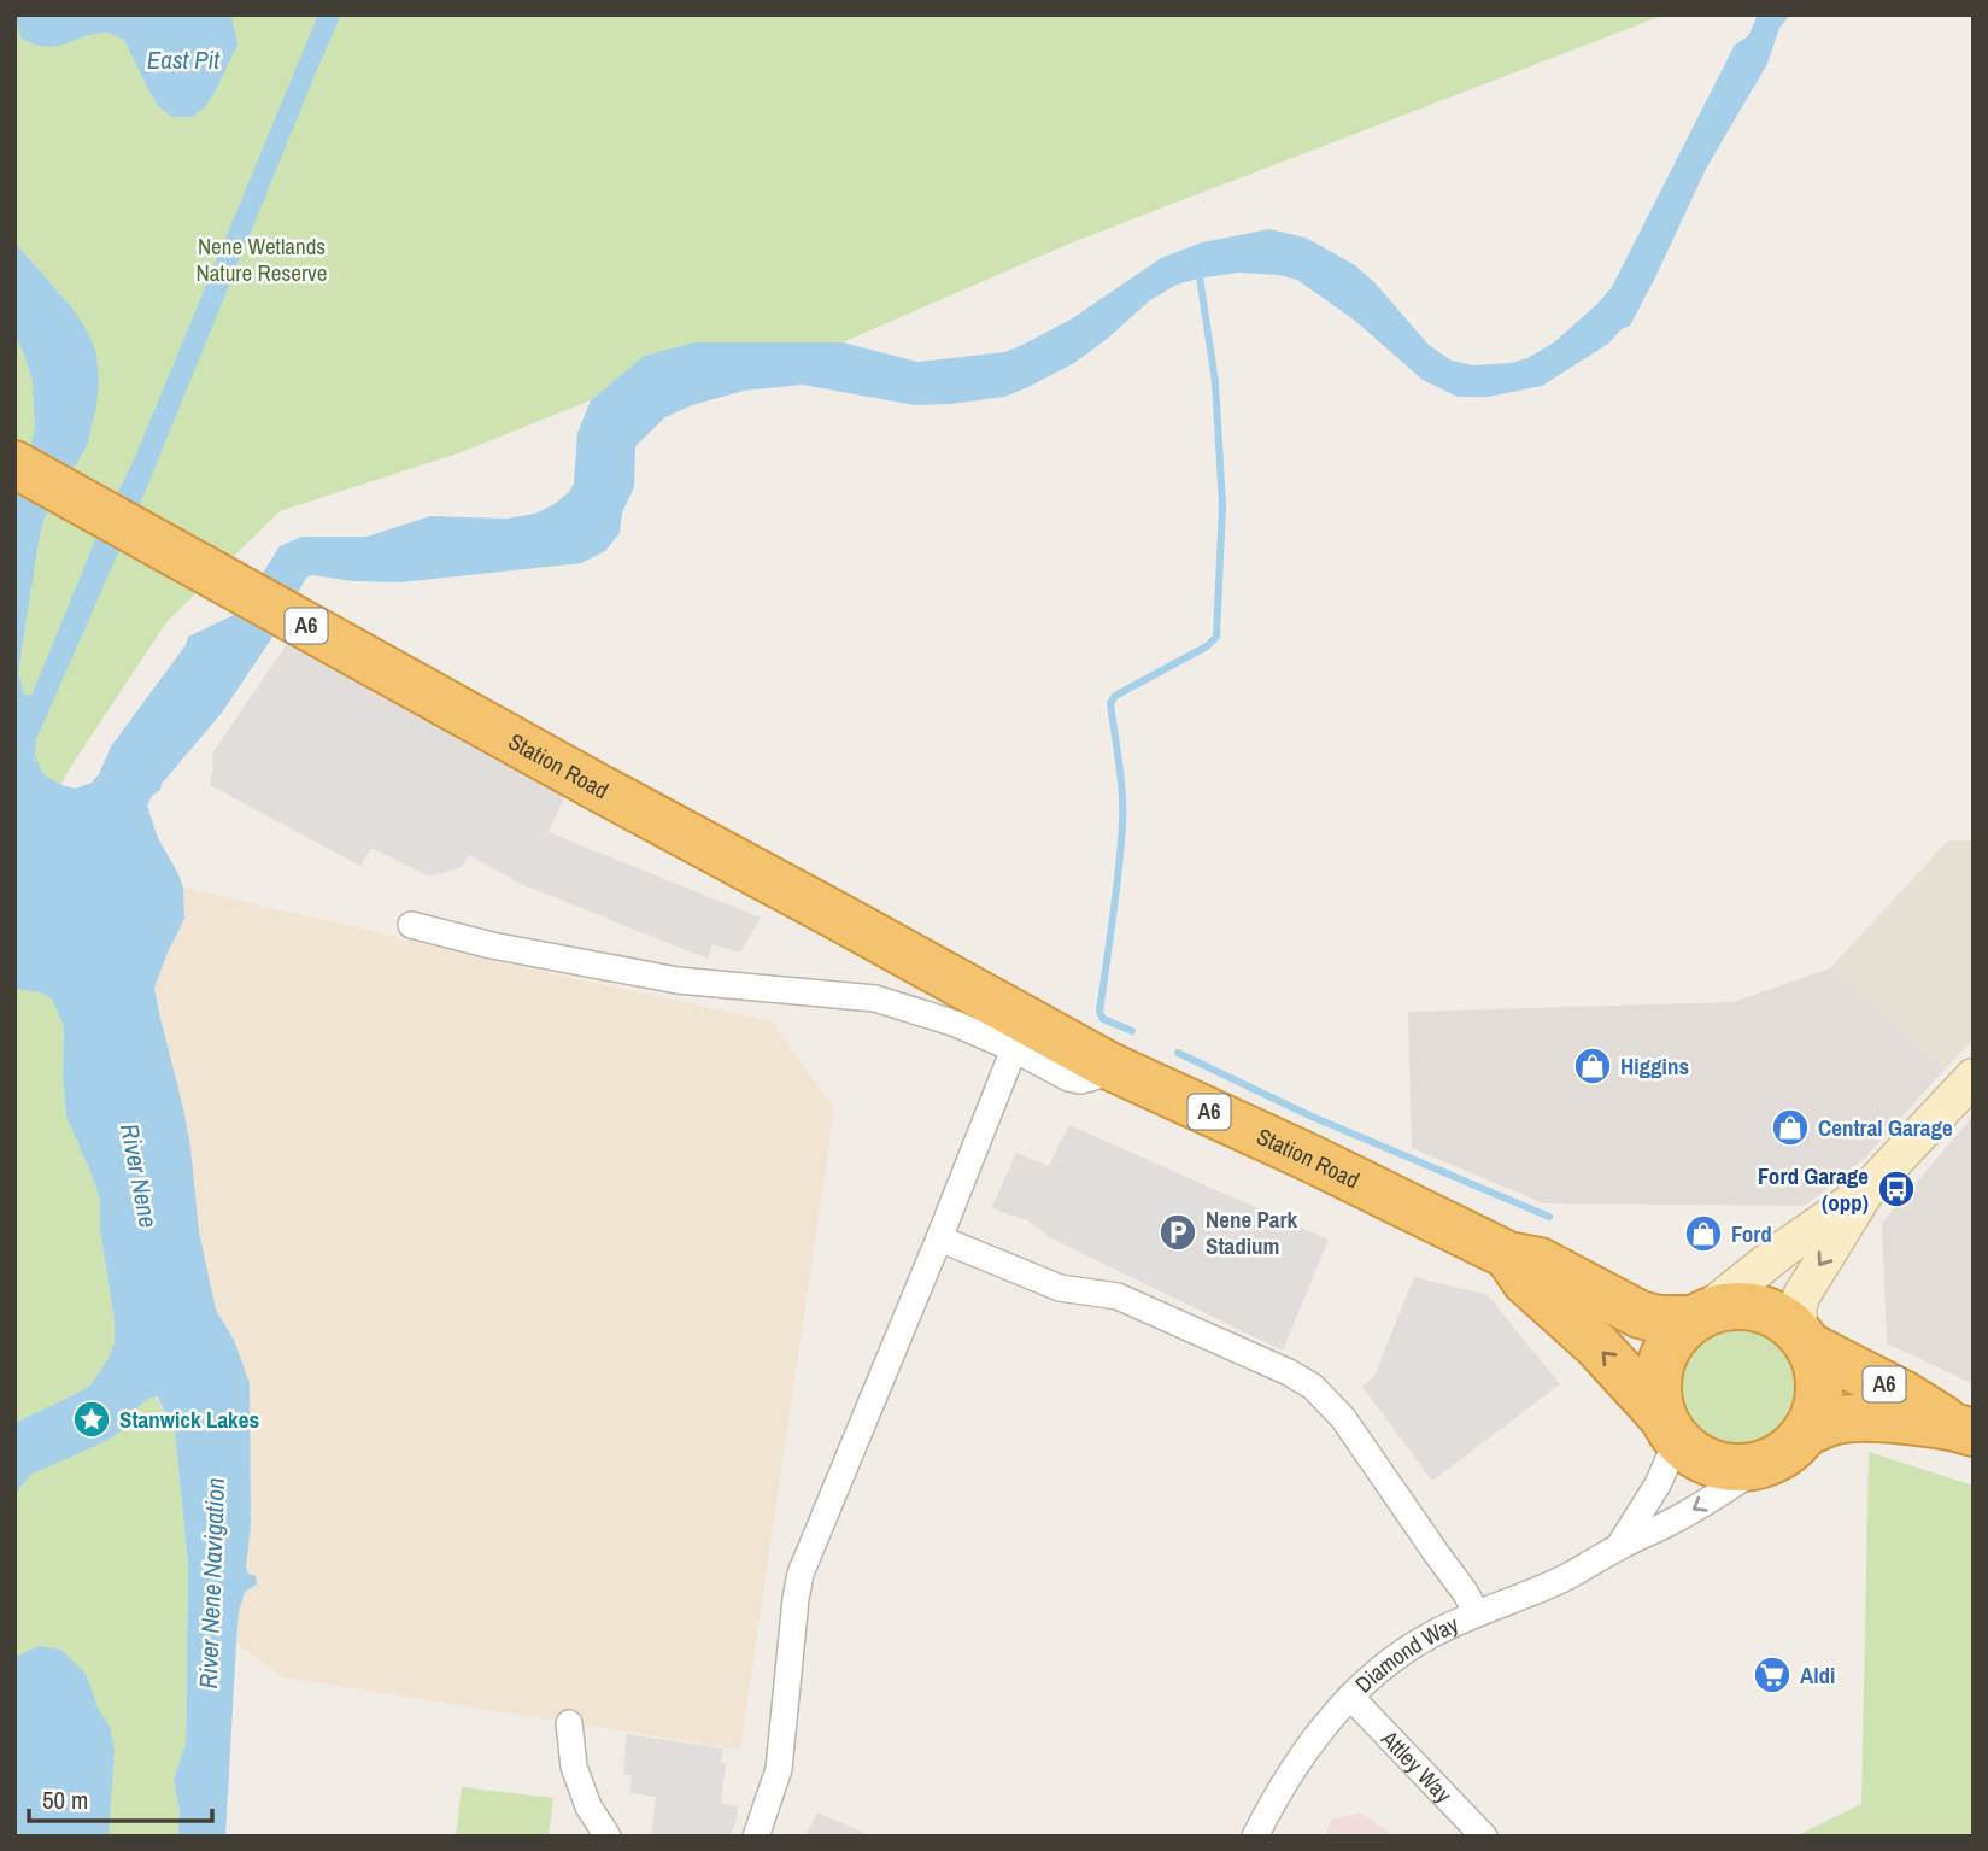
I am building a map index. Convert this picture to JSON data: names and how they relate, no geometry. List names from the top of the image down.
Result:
{
  "streets": {
    "highway": ["A6", "Station Road"],
    "street": ["Diamond Way", "Attley Way"]
  },
  "crossings": [
    ["A6", "Station Road"],
    ["A6", "Diamond Way"],
    ["Station Road", "Diamond Way"],
    ["Diamond Way", "Attley Way"]
  ],
  "water": ["East Pit", "River Nene", "River Nene Navigation"],
  "parks": ["Nene Wetlands Nature Reserve"],
  "places": {
    "shop": ["Higgins", "Central Garage", "Ford"],
    "bus stop": ["Ford Garage (opp)"],
    "parking": ["Nene Park Stadium"],
    "place": ["Stanwick Lakes"],
    "supermarket": ["Aldi"]
  },
  "scale_bar": "50 m"
}
